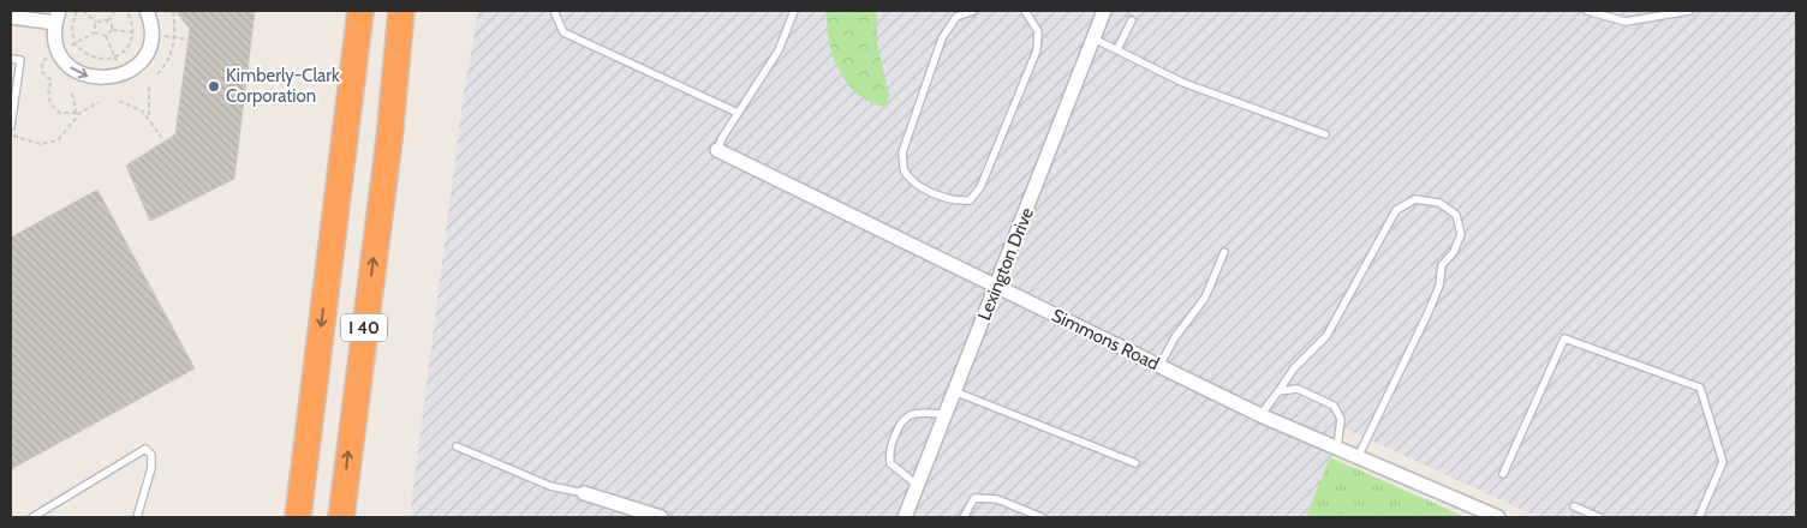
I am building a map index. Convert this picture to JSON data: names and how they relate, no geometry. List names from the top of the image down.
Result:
{
  "streets": {
    "highway": ["I 40"],
    "street": ["Lexington Drive", "Simmons Road"]
  },
  "crossings": [
    ["Lexington Drive", "Simmons Road"]
  ],
  "places": ["Kimberly-Clark Corporation"]
}
